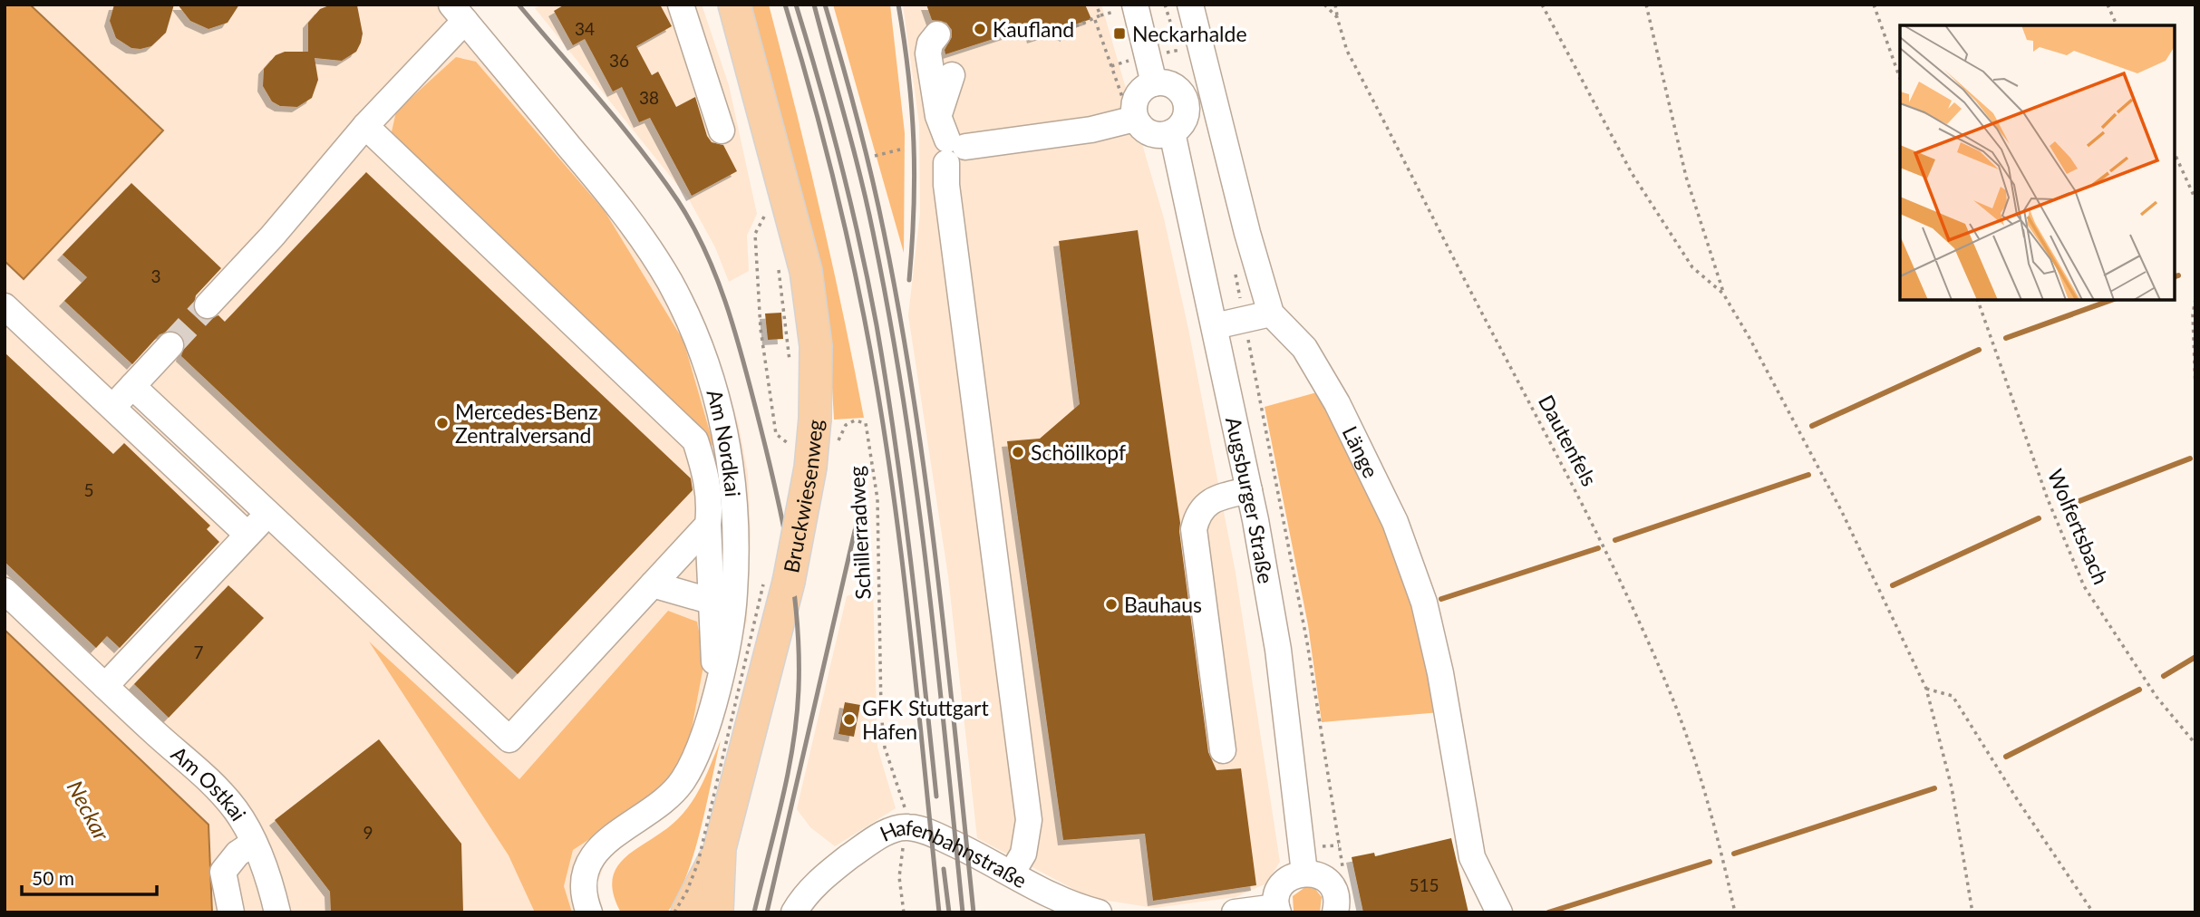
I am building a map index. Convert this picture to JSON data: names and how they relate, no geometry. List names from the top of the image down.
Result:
{
  "streets": {
    "main road": ["Bruckwiesenweg"],
    "street": [
      "Am Nordkai",
      "Länge",
      "Augsburger Straße",
      "Am Ostkai",
      "Hafenbahnstraße"
    ],
    "path": ["Dautenfels", "Wolfertsbach", "Schillerradweg"]
  },
  "water": ["Neckar"],
  "places": {
    "other": [
      "Kaufland",
      "Mercedes-Benz Zentralversand",
      "Schöllkopf",
      "Bauhaus",
      "GFK Stuttgart Hafen"
    ],
    "transit": ["Neckarhalde"]
  },
  "house_numbers": [
    "34",
    "36",
    "38",
    "3",
    "5",
    "7",
    "9",
    "515"
  ],
  "scale_bar": "50 m"
}
